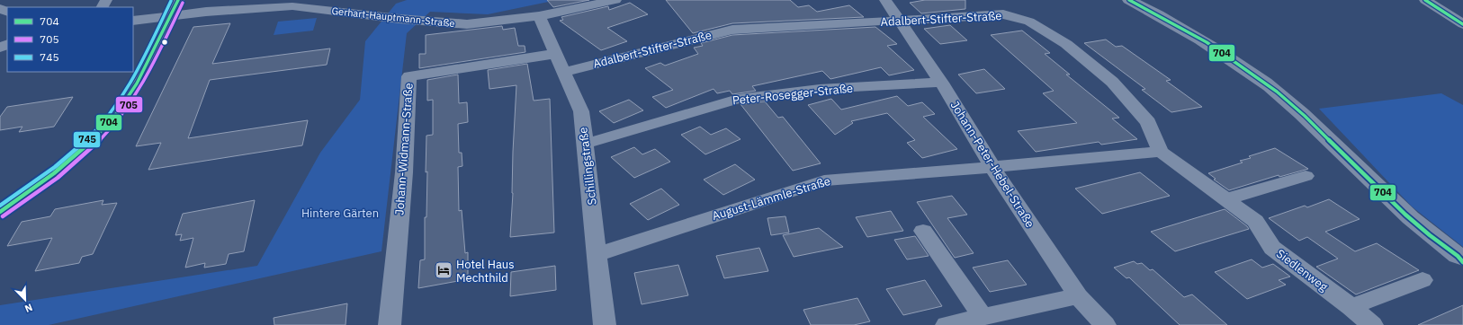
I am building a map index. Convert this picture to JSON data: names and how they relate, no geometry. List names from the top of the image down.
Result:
{
  "streets": {
    "street": [
      "Gerhart-Hauptmann-Straße",
      "Adalbert-Stifter-Straße",
      "Peter-Rosegger-Straße",
      "Johann-Widmann-Straße",
      "Johann-Peter-Hebel-Straße",
      "Schillingstraße",
      "August-Lämmle-Straße",
      "Siedlenweg"
    ]
  },
  "crossings": [
    ["Gerhart-Hauptmann-Straße", "Schillingstraße"],
    ["Adalbert-Stifter-Straße", "Johann-Peter-Hebel-Straße"],
    ["Adalbert-Stifter-Straße", "Schillingstraße"],
    ["Adalbert-Stifter-Straße", "Siedlenweg"],
    ["Peter-Rosegger-Straße", "Johann-Peter-Hebel-Straße"],
    ["Peter-Rosegger-Straße", "Schillingstraße"],
    ["Johann-Widmann-Straße", "Schillingstraße"],
    ["Johann-Peter-Hebel-Straße", "August-Lämmle-Straße"],
    ["Schillingstraße", "August-Lämmle-Straße"]
  ],
  "parks": ["Hintere Gärten"],
  "places": {
    "hotel": ["Hotel Haus Mechthild"]
  },
  "lines": ["transit line 704", "transit line 745", "transit line 705"],
  "legend": ["704", "705", "745"],
  "north": "bottom right"
}
